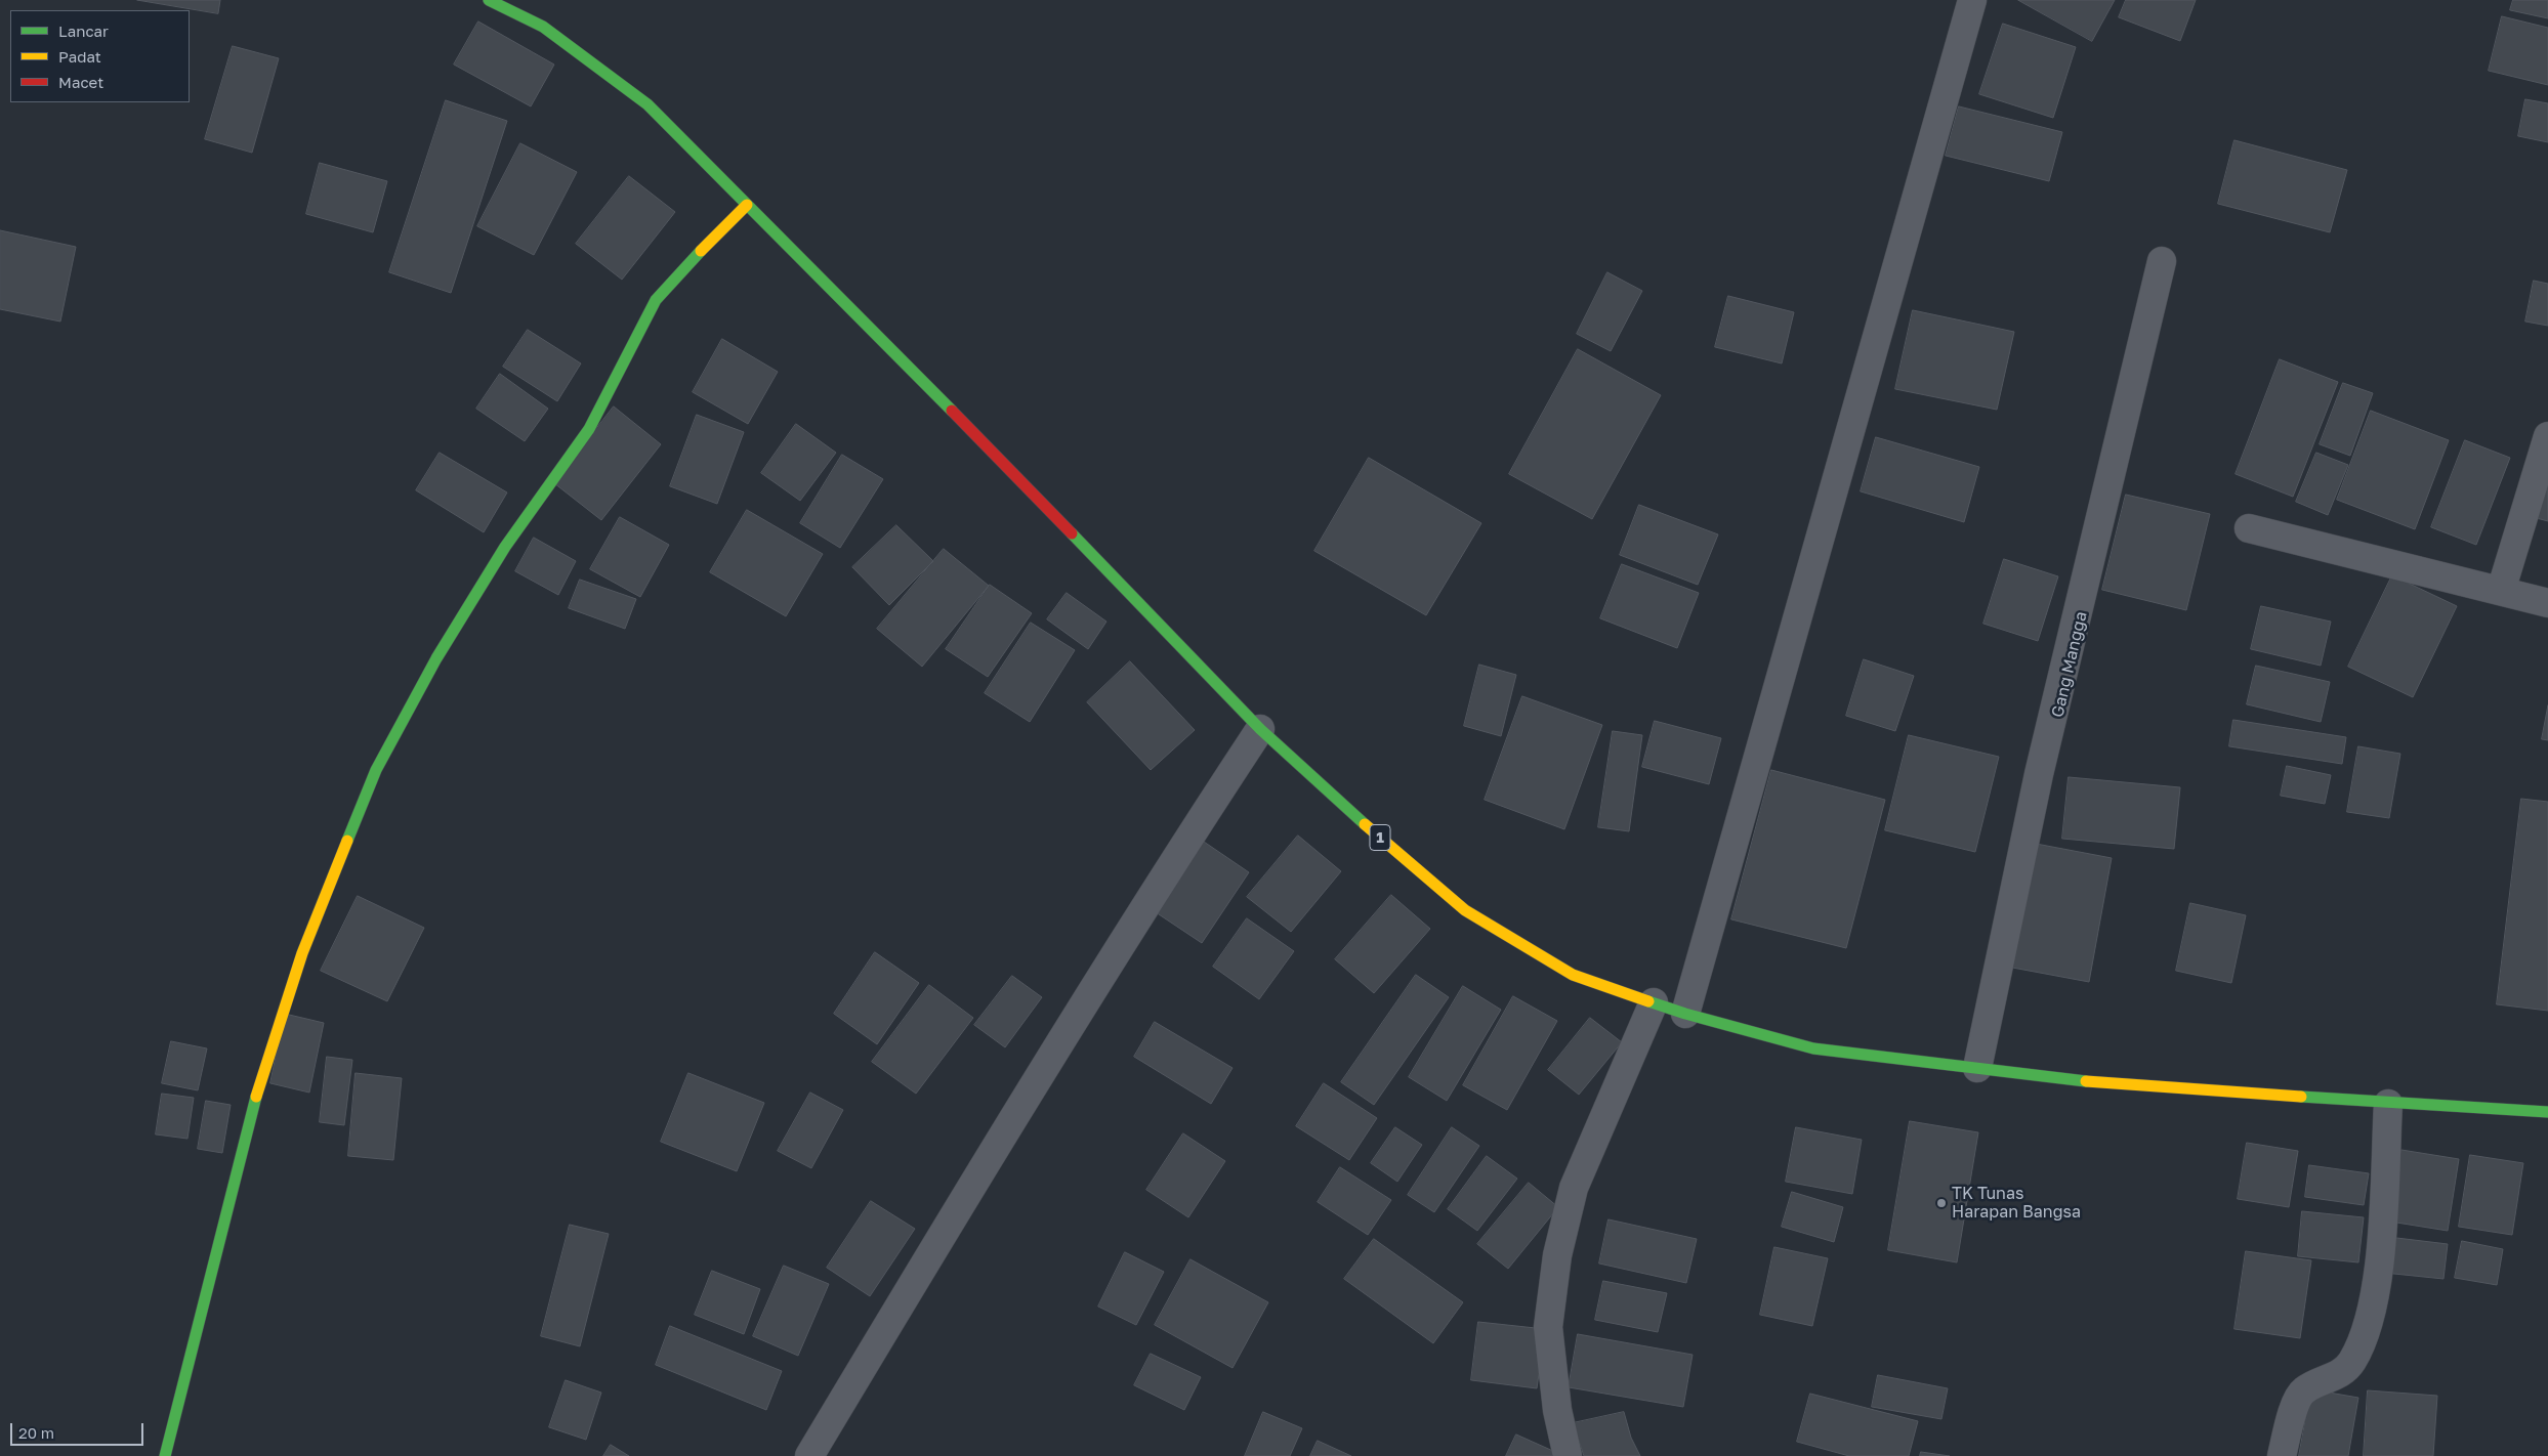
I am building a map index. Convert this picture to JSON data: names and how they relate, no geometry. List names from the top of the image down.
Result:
{
  "streets": {
    "main road": ["1"]
  },
  "places": ["TK Tunas Harapan Bangsa"],
  "legend": ["Lancar", "Padat", "Macet"],
  "scale_bar": "20 m"
}
